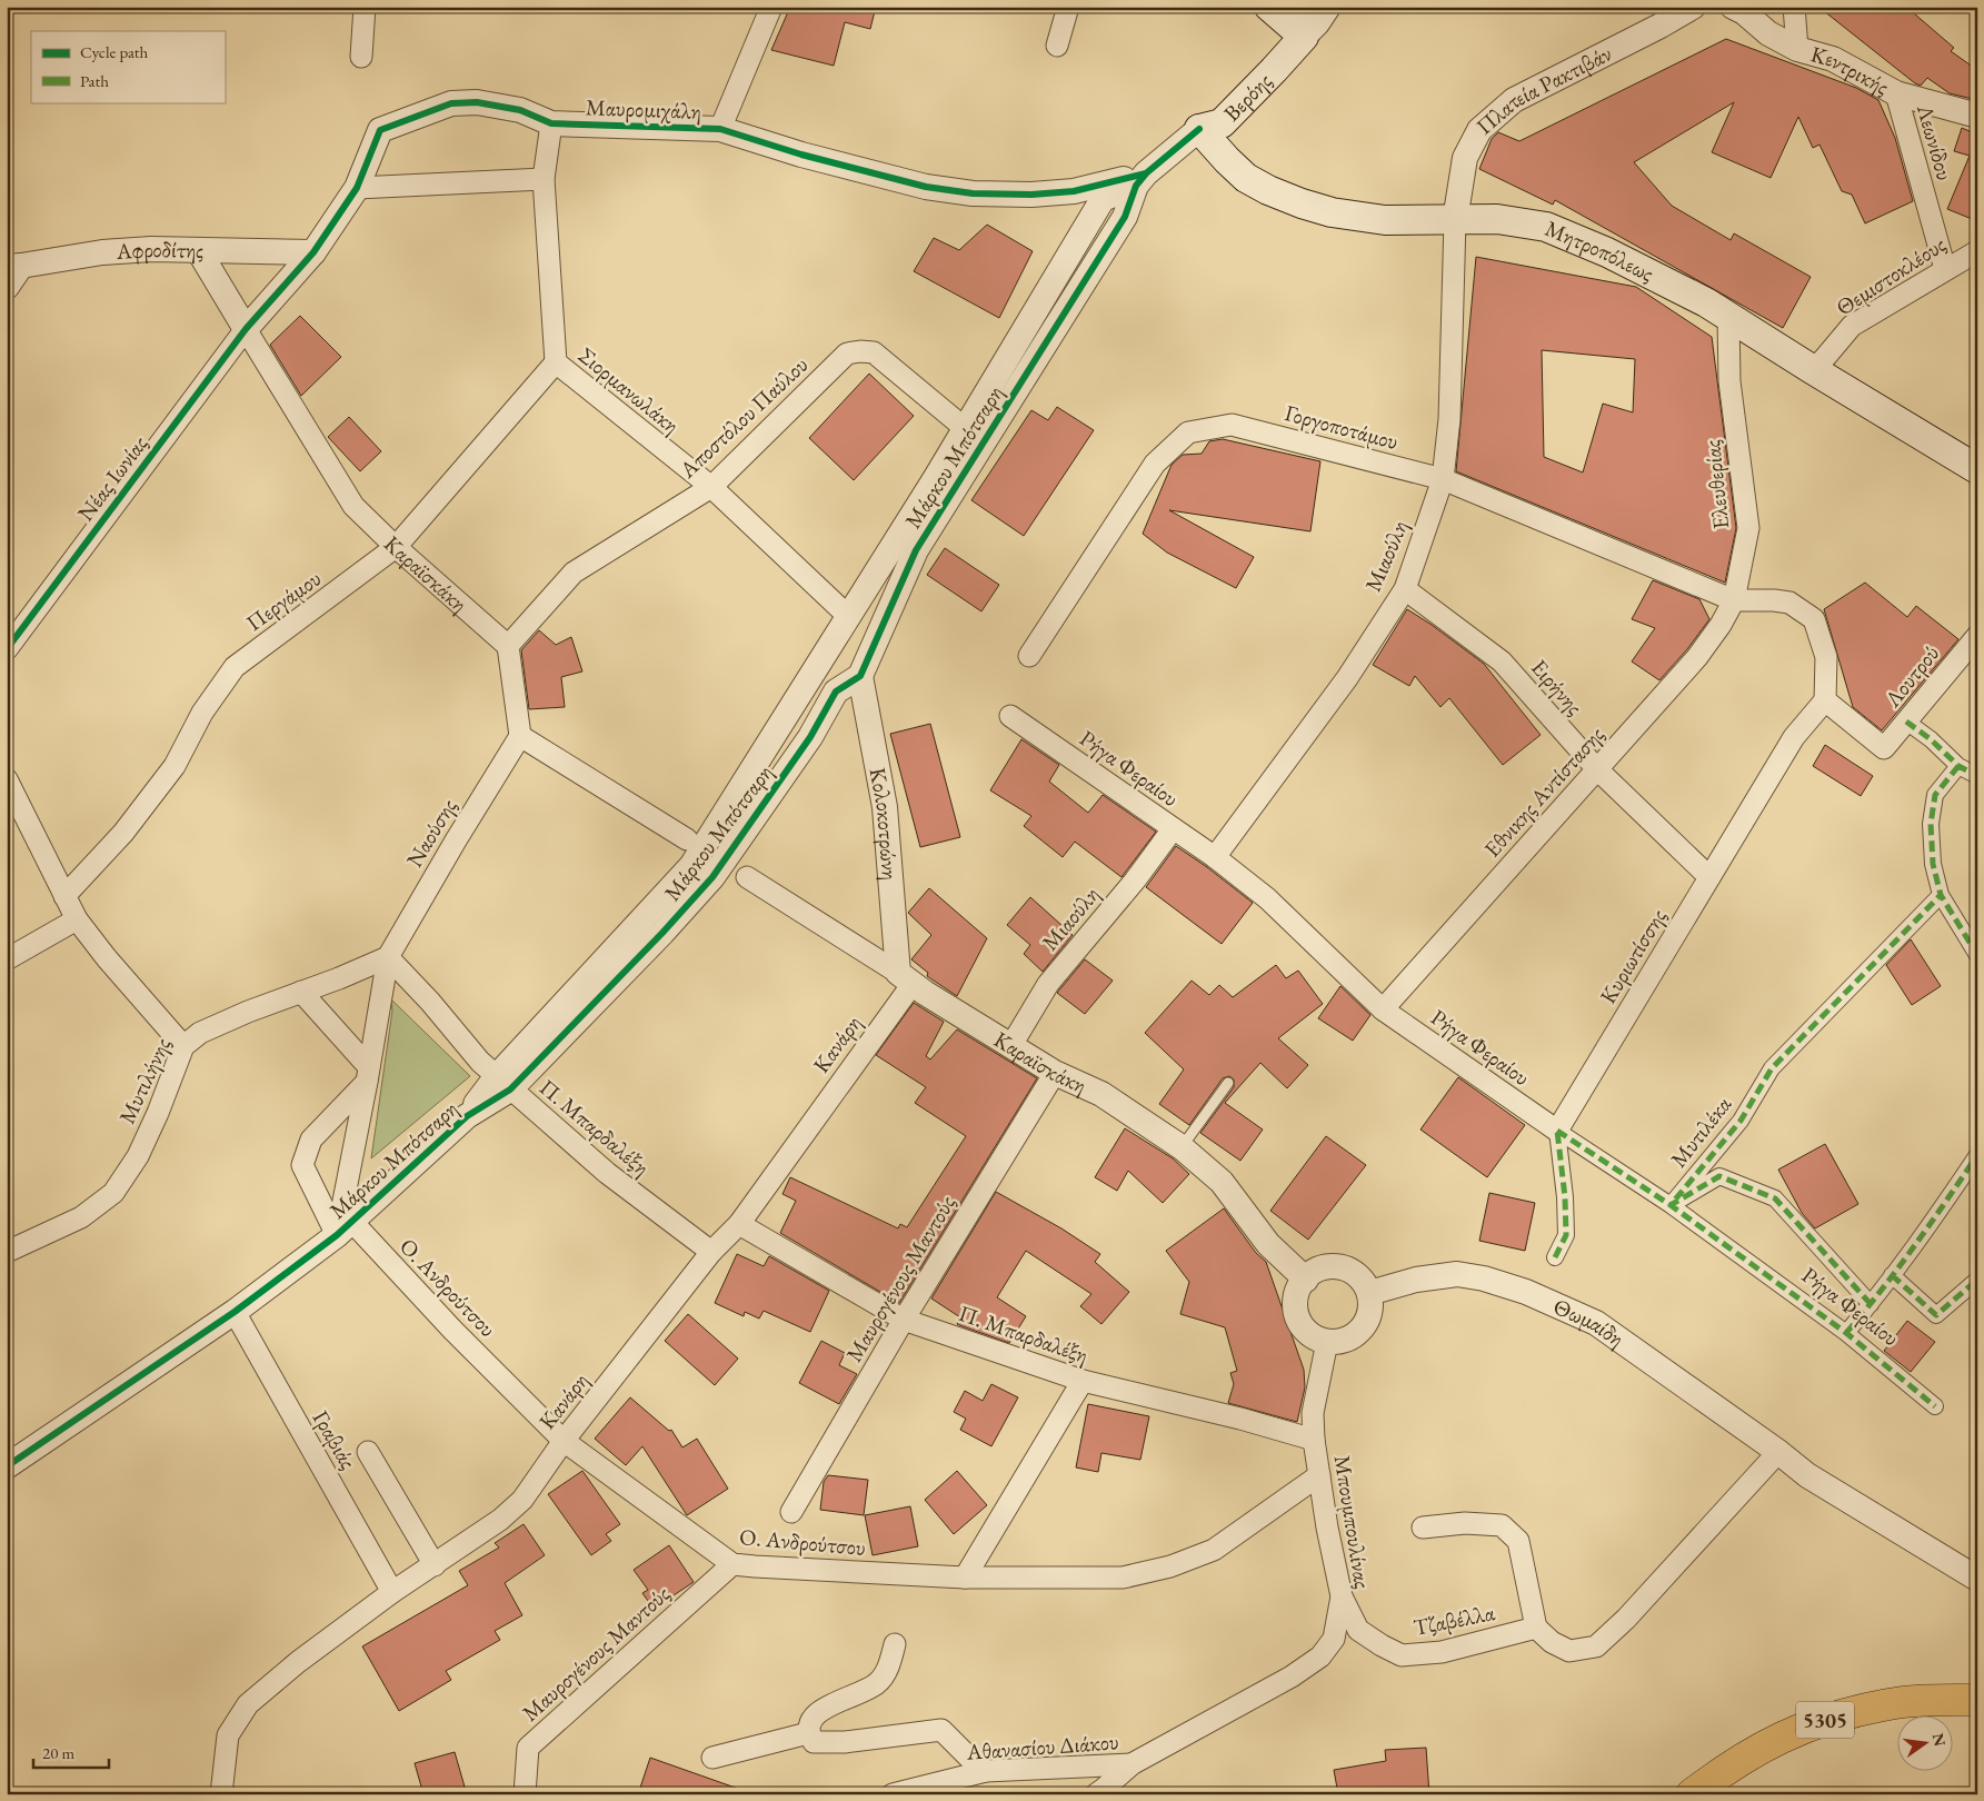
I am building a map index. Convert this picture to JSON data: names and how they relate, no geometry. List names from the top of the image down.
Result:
{
  "streets": {
    "main road": ["Βερόης", "Μητροπόλεως", "5305"],
    "street": [
      "Κεντρικής",
      "Πλατεία Ρακτιβάν",
      "Μαυρομιχάλη",
      "Λεωνίδου",
      "Αφροδίτης",
      "Θεμιστοκλέους",
      "Σιορμανωλάκη",
      "Αποστόλου Παύλου",
      "Γοργοποτάμου",
      "Μάρκου Μπότσαρη",
      "Νέας Ιωνίας",
      "Ελευθερίας",
      "Μιαούλη",
      "Καραϊσκάκη",
      "Περγάμου",
      "Λουτρού",
      "Ειρήνης",
      "Ρήγα Φεραίου",
      "Εθνικης Αντίστασης",
      "Κολοκοτρώνη",
      "Ναούσης",
      "Κυριωτίσσης",
      "Κανάρη",
      "Mυτιλήνης",
      "Π. Μπαρδαλέξη",
      "Μυτιλέκα",
      "Μαυρογένους Μαντούς",
      "Ο. Ανδρούτσου",
      "Θωμαίδη",
      "Γραβιάς",
      "Μπουμπουλίνας",
      "Τζαβέλλα",
      "Αθανασίου Διάκου"
    ]
  },
  "crossings": [
    ["Κεντρικής", "Λεωνίδου"],
    ["Πλατεία Ρακτιβάν", "Μητροπόλεως"],
    ["Πλατεία Ρακτιβάν", "Μιαούλη"],
    ["Βερόης", "Μητροπόλεως"],
    ["Βερόης", "Μάρκου Μπότσαρη"],
    ["Μαυρομιχάλη", "Αφροδίτης"],
    ["Μαυρομιχάλη", "Σιορμανωλάκη"],
    ["Μαυρομιχάλη", "Μάρκου Μπότσαρη"],
    ["Μαυρομιχάλη", "Νέας Ιωνίας"],
    ["Μαυρομιχάλη", "Καραϊσκάκη"],
    ["Λεωνίδου", "Θεμιστοκλέους"],
    ["Αφροδίτης", "Καραϊσκάκη"],
    ["Μητροπόλεως", "Θεμιστοκλέους"],
    ["Μητροπόλεως", "Μάρκου Μπότσαρη"],
    ["Μητροπόλεως", "Ελευθερίας"],
    ["Μητροπόλεως", "Μιαούλη"],
    ["Σιορμανωλάκη", "Αποστόλου Παύλου"],
    ["Σιορμανωλάκη", "Μάρκου Μπότσαρη"],
    ["Σιορμανωλάκη", "Περγάμου"],
    ["Αποστόλου Παύλου", "Μάρκου Μπότσαρη"],
    ["Αποστόλου Παύλου", "Καραϊσκάκη"],
    ["Γοργοποτάμου", "Ελευθερίας"],
    ["Γοργοποτάμου", "Μιαούλη"],
    ["Γοργοποτάμου", "Εθνικης Αντίστασης"],
    ["Μάρκου Μπότσαρη", "Κολοκοτρώνη"],
    ["Μάρκου Μπότσαρη", "Π. Μπαρδαλέξη"],
    ["Μάρκου Μπότσαρη", "Ο. Ανδρούτσου"],
    ["Μάρκου Μπότσαρη", "Γραβιάς"],
    ["Νέας Ιωνίας", "Καραϊσκάκη"],
    ["Ελευθερίας", "Εθνικης Αντίστασης"],
    ["Μιαούλη", "Καραϊσκάκη"],
    ["Μιαούλη", "Ειρήνης"],
    ["Μιαούλη", "Ρήγα Φεραίου"],
    ["Καραϊσκάκη", "Περγάμου"],
    ["Καραϊσκάκη", "Κολοκοτρώνη"],
    ["Καραϊσκάκη", "Κανάρη"],
    ["Καραϊσκάκη", "Μαυρογένους Μαντούς"],
    ["Καραϊσκάκη", "Θωμαίδη"],
    ["Καραϊσκάκη", "Μπουμπουλίνας"],
    ["Λουτρού", "Κυριωτίσσης"],
    ["Ειρήνης", "Εθνικης Αντίστασης"],
    ["Ειρήνης", "Κυριωτίσσης"],
    ["Ρήγα Φεραίου", "Εθνικης Αντίστασης"],
    ["Ρήγα Φεραίου", "Κυριωτίσσης"],
    ["Ρήγα Φεραίου", "Μυτιλέκα"],
    ["Κολοκοτρώνη", "Κανάρη"],
    ["Ναούσης", "Mυτιλήνης"],
    ["Ναούσης", "Π. Μπαρδαλέξη"],
    ["Κανάρη", "Π. Μπαρδαλέξη"],
    ["Κανάρη", "Ο. Ανδρούτσου"],
    ["Κανάρη", "Γραβιάς"],
    ["Mυτιλήνης", "Π. Μπαρδαλέξη"],
    ["Π. Μπαρδαλέξη", "Μαυρογένους Μαντούς"],
    ["Π. Μπαρδαλέξη", "Μπουμπουλίνας"],
    ["Μαυρογένους Μαντούς", "Ο. Ανδρούτσου"],
    ["Ο. Ανδρούτσου", "Μπουμπουλίνας"],
    ["Θωμαίδη", "Μπουμπουλίνας"],
    ["Μπουμπουλίνας", "Τζαβέλλα"],
    ["Μπουμπουλίνας", "Αθανασίου Διάκου"]
  ],
  "legend": ["Cycle path", "Path"],
  "scale_bar": "20 m",
  "north": "right"
}
